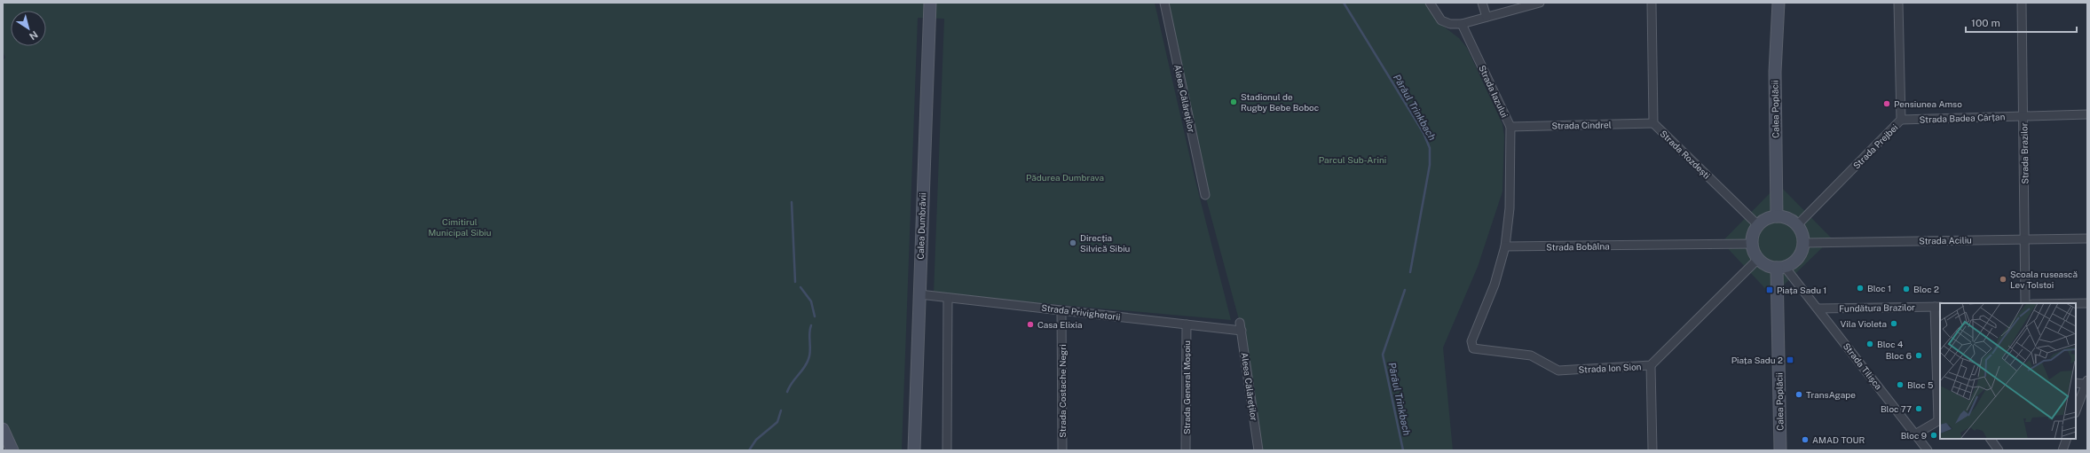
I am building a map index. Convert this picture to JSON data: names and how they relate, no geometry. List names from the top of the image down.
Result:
{
  "streets": {
    "main road": ["Calea Poplăcii", "Calea Dumbrăvii"],
    "street": [
      "Strada Iazului",
      "Aleea Călăreților",
      "Strada Badea Cârțan",
      "Strada Cindrel",
      "Strada Prejbei",
      "Strada Brazilor",
      "Strada Rozdești",
      "Strada Aciliu",
      "Strada Bobâlna",
      "Fundătura Brazilor",
      "Strada Privighetorii",
      "Strada Tilișca",
      "Strada Ion Sion",
      "Strada General Moșoiu",
      "Strada Costache Negri"
    ]
  },
  "crossings": [
    ["Strada Iazului", "Strada Cindrel"],
    ["Strada Iazului", "Strada Bobâlna"],
    ["Strada Iazului", "Strada Ion Sion"],
    ["Aleea Călăreților", "Strada Privighetorii"],
    ["Calea Poplăcii", "Strada Prejbei"],
    ["Calea Poplăcii", "Strada Rozdești"],
    ["Calea Poplăcii", "Strada Aciliu"],
    ["Calea Poplăcii", "Strada Bobâlna"],
    ["Calea Poplăcii", "Strada Tilișca"],
    ["Calea Poplăcii", "Strada Ion Sion"],
    ["Strada Badea Cârțan", "Strada Prejbei"],
    ["Strada Badea Cârțan", "Strada Brazilor"],
    ["Strada Cindrel", "Strada Rozdești"],
    ["Strada Prejbei", "Strada Rozdești"],
    ["Strada Prejbei", "Strada Aciliu"],
    ["Strada Prejbei", "Strada Bobâlna"],
    ["Strada Prejbei", "Strada Tilișca"],
    ["Strada Prejbei", "Strada Ion Sion"],
    ["Strada Brazilor", "Strada Aciliu"],
    ["Strada Rozdești", "Strada Aciliu"],
    ["Strada Rozdești", "Strada Bobâlna"],
    ["Strada Rozdești", "Strada Tilișca"],
    ["Strada Rozdești", "Strada Ion Sion"],
    ["Calea Dumbrăvii", "Strada Privighetorii"],
    ["Strada Aciliu", "Strada Bobâlna"],
    ["Strada Aciliu", "Strada Tilișca"],
    ["Strada Aciliu", "Strada Ion Sion"],
    ["Strada Bobâlna", "Strada Tilișca"],
    ["Strada Bobâlna", "Strada Ion Sion"],
    ["Fundătura Brazilor", "Strada Tilișca"],
    ["Strada Privighetorii", "Strada General Moșoiu"],
    ["Strada Privighetorii", "Strada Costache Negri"],
    ["Strada Tilișca", "Strada Ion Sion"]
  ],
  "water": ["Pârâul Trinkbach"],
  "parks": ["Parcul Sub-Arini", "Pădurea Dumbrava", "Cimitirul Municipal Sibiu"],
  "places": {
    "other": [
      "Stadionul de Rugby Bebe Boboc",
      "Pensiunea Amso",
      "Direcția Silvică Sibiu",
      "Școala rusească Lev Tolstoi",
      "Bloc 1",
      "Bloc 2",
      "Vila Violeta",
      "Casa Elixia",
      "Bloc 4",
      "Bloc 6",
      "Bloc 5",
      "TransAgape",
      "Bloc 77",
      "Bloc 9",
      "AMAD TOUR"
    ],
    "transit": ["Piața Sadu 1", "Piața Sadu 2"]
  },
  "scale_bar": "100 m",
  "north": "bottom right"
}
